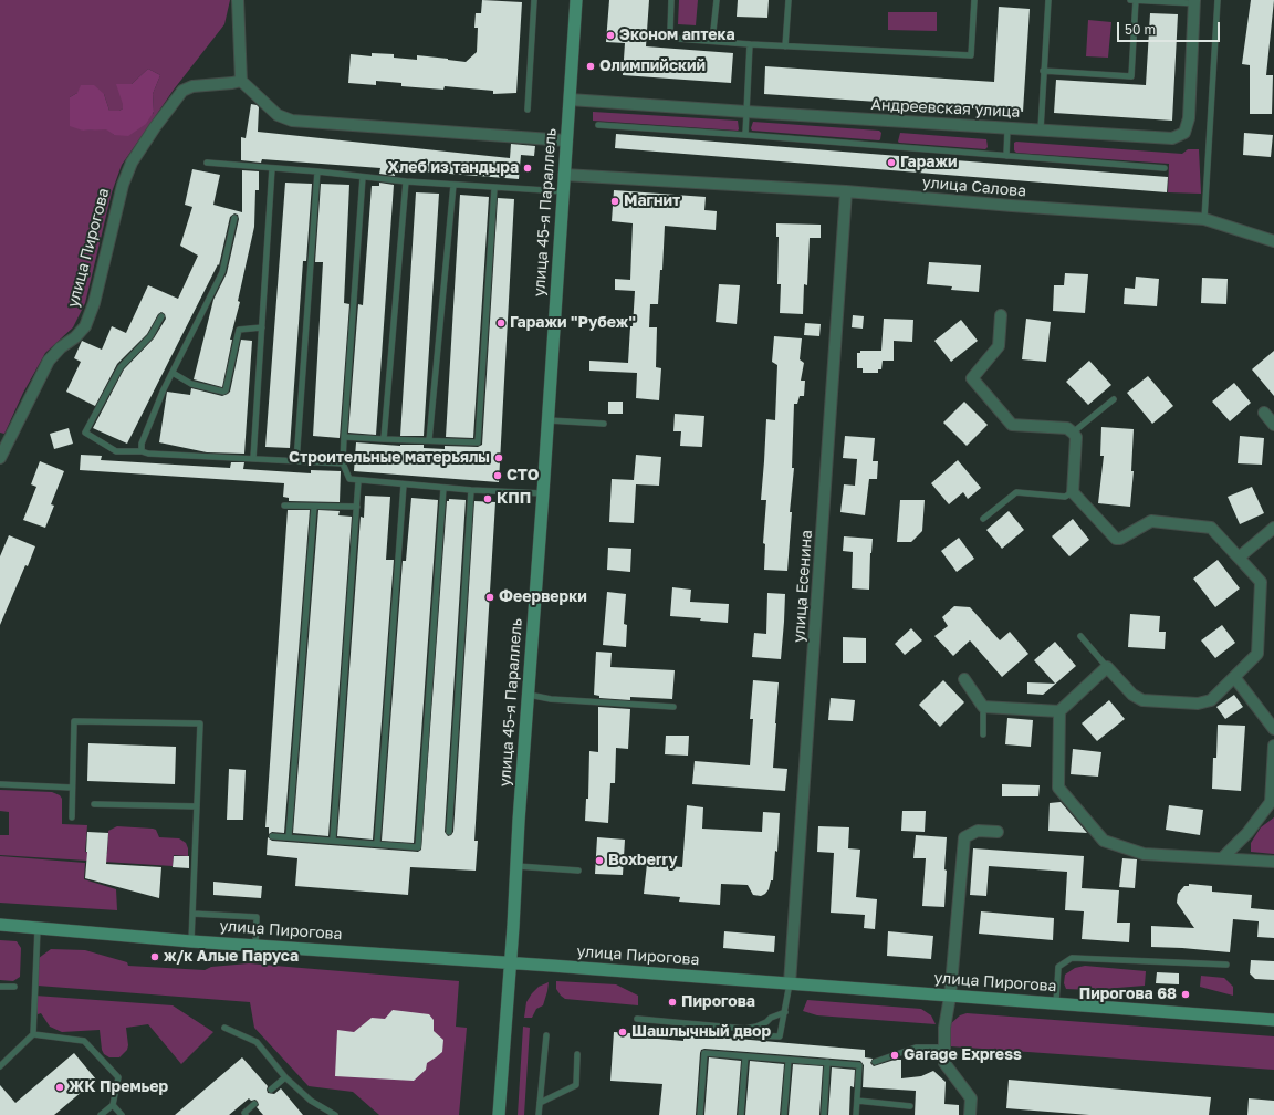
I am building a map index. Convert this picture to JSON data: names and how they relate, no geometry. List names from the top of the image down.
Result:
{
  "streets": {
    "main road": ["улица 45-я Параллель", "улица Пирогова"],
    "street": ["Андреевская улица", "улица Салова", "улица Есенина"]
  },
  "crossings": [
    ["Андреевская улица", "улица 45-я Параллель"],
    ["улица Салова", "улица 45-я Параллель"],
    ["улица Салова", "улица Есенина"],
    ["улица 45-я Параллель", "улица Пирогова"],
    ["улица Пирогова", "улица Есенина"]
  ],
  "places": [
    "Эконом аптека",
    "Олимпийский",
    "Гаражи",
    "Хлеб из тандыра",
    "Магнит",
    "Гаражи \"Рубеж\"",
    "Строительные матерьялы",
    "СТО",
    "КПП",
    "Феерверки",
    "Boxberry",
    "ж/к Алые Паруса",
    "Пирогова 68",
    "Пирогова",
    "Шашлычный двор",
    "Garage Express",
    "ЖК Премьер"
  ],
  "scale_bar": "50 m"
}
